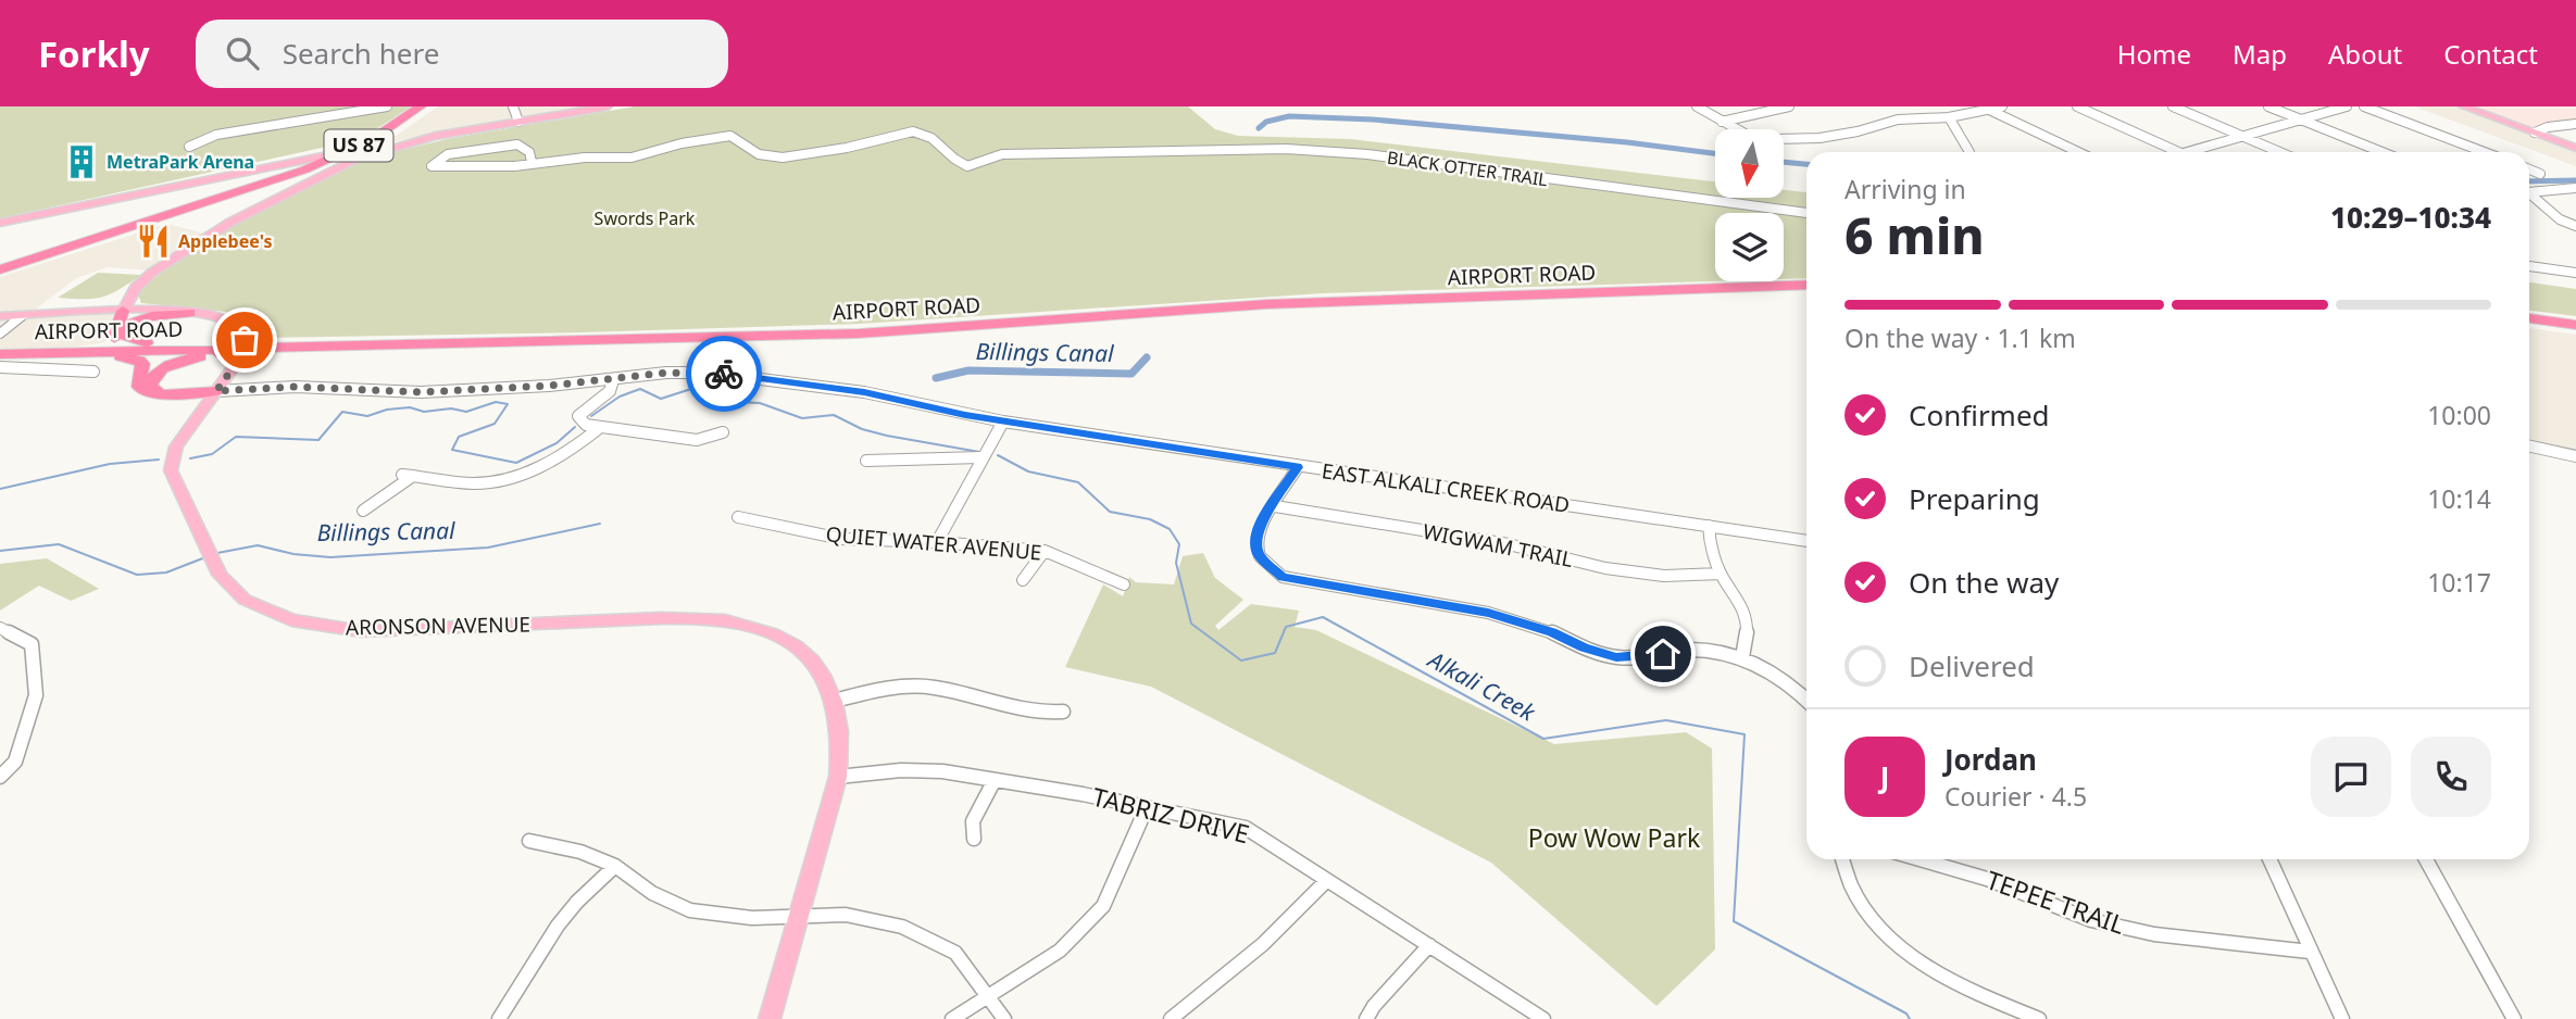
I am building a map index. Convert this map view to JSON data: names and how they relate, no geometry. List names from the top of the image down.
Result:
{
  "streets": {
    "highway": ["US 87", "AIRPORT ROAD"],
    "main road": ["ARONSON AVENUE"],
    "street": [
      "BLACK OTTER TRAIL",
      "EAST ALKALI CREEK ROAD",
      "QUIET WATER AVENUE",
      "WIGWAM TRAIL",
      "TABRIZ DRIVE",
      "TEPEE TRAIL"
    ]
  },
  "crossings": [
    ["EAST ALKALI CREEK ROAD", "ARONSON AVENUE"],
    ["ARONSON AVENUE", "TABRIZ DRIVE"]
  ],
  "water": ["Billings Canal", "Alkali Creek"],
  "parks": ["Swords Park", "Pow Wow Park"],
  "places": {
    "building": ["MetraPark Arena"],
    "restaurant": ["Applebee's"]
  },
  "north": "bottom",
  "page": {
    "header": "Forkly",
    "search": "Search here",
    "nav": [
      "Home",
      "Map",
      "About",
      "Contact"
    ],
    "heading": ["6 min", "Arriving in", "10:29–10:34"],
    "panel": ["Jordan", "Courier · 4.5"],
    "bar": "On the way · 1.1 km",
    "list": [
      ["Confirmed", "10:00"],
      ["Preparing", "10:14"],
      ["On the way", "10:17"],
      "Delivered"
    ],
    "round": "J"
  }
}
